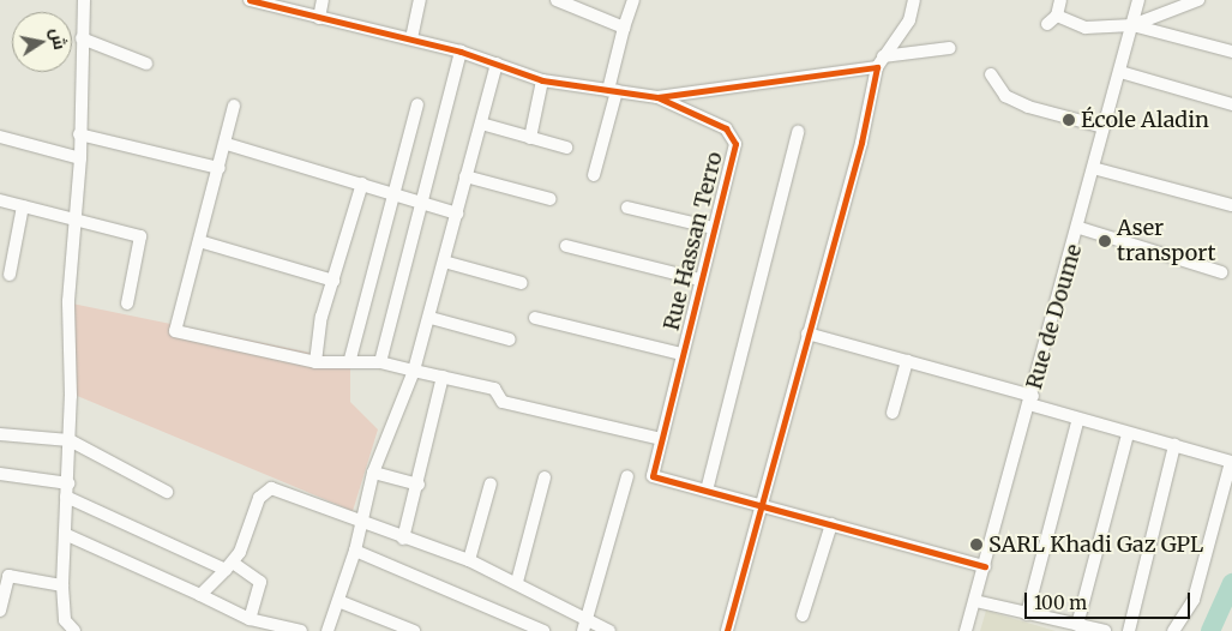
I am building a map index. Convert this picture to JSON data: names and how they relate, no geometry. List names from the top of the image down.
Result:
{
  "streets": {
    "street": ["Rue Hassan Terro", "Rue de Doume"]
  },
  "crossings": [
    ["Rue Hassan Terro", "Rue de Doume"]
  ],
  "places": ["École Aladin", "Aser transport", "SARL Khadi Gaz GPL"],
  "scale_bar": "100 m",
  "north": "right"
}
